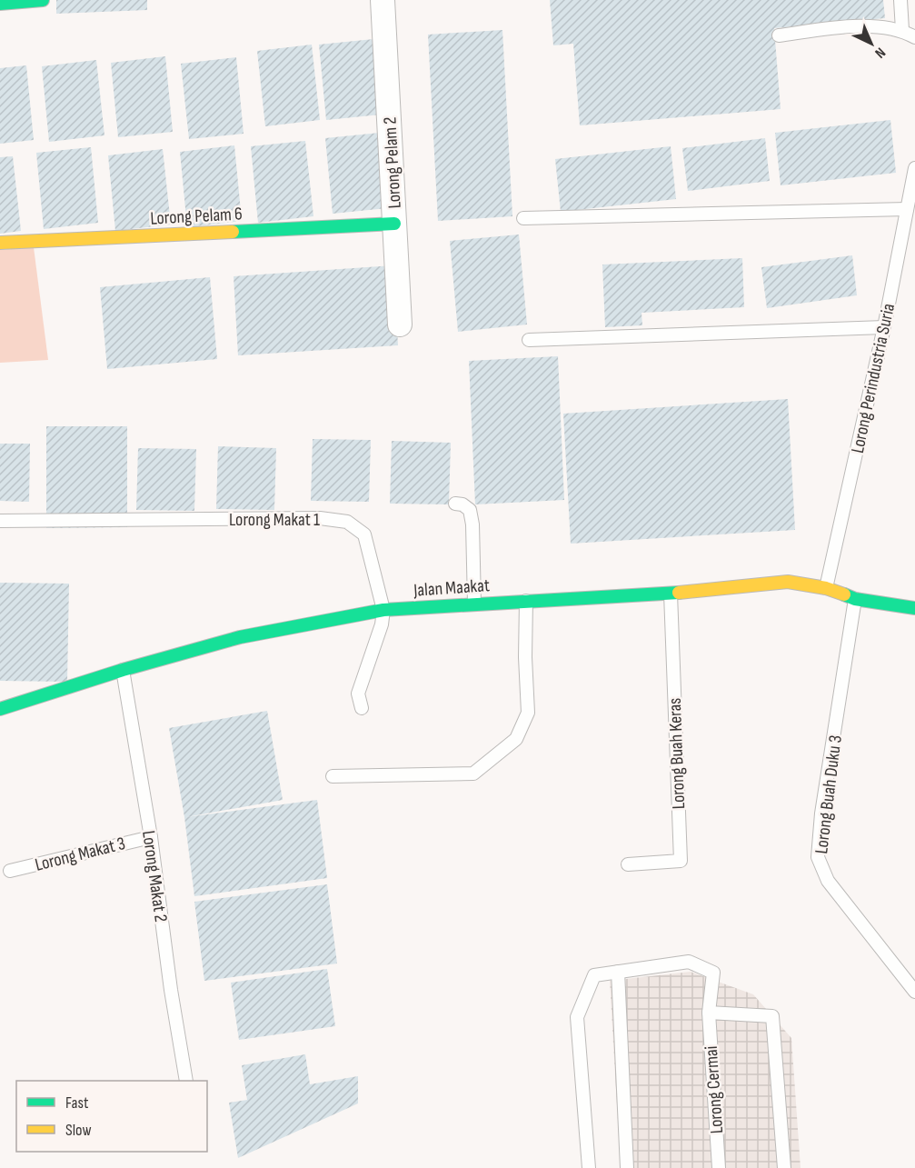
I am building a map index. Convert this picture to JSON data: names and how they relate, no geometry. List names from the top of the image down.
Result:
{
  "streets": {
    "street": ["Lorong Pelam 2", "Lorong Pelam 6", "Jalan Maakat"],
    "lane": [
      "Lorong Perindustria Suria",
      "Lorong Makat 1",
      "Lorong Buah Keras",
      "Lorong Buah Duku 3",
      "Lorong Makat 3",
      "Lorong Makat 2",
      "Lorong Cermai"
    ]
  },
  "crossings": [
    ["Lorong Pelam 2", "Lorong Pelam 6"],
    ["Lorong Perindustria Suria", "Jalan Maakat"],
    ["Lorong Makat 1", "Jalan Maakat"],
    ["Jalan Maakat", "Lorong Buah Keras"],
    ["Jalan Maakat", "Lorong Buah Duku 3"],
    ["Jalan Maakat", "Lorong Makat 2"],
    ["Lorong Makat 3", "Lorong Makat 2"]
  ],
  "legend": ["Fast", "Slow"],
  "north": "bottom right"
}
